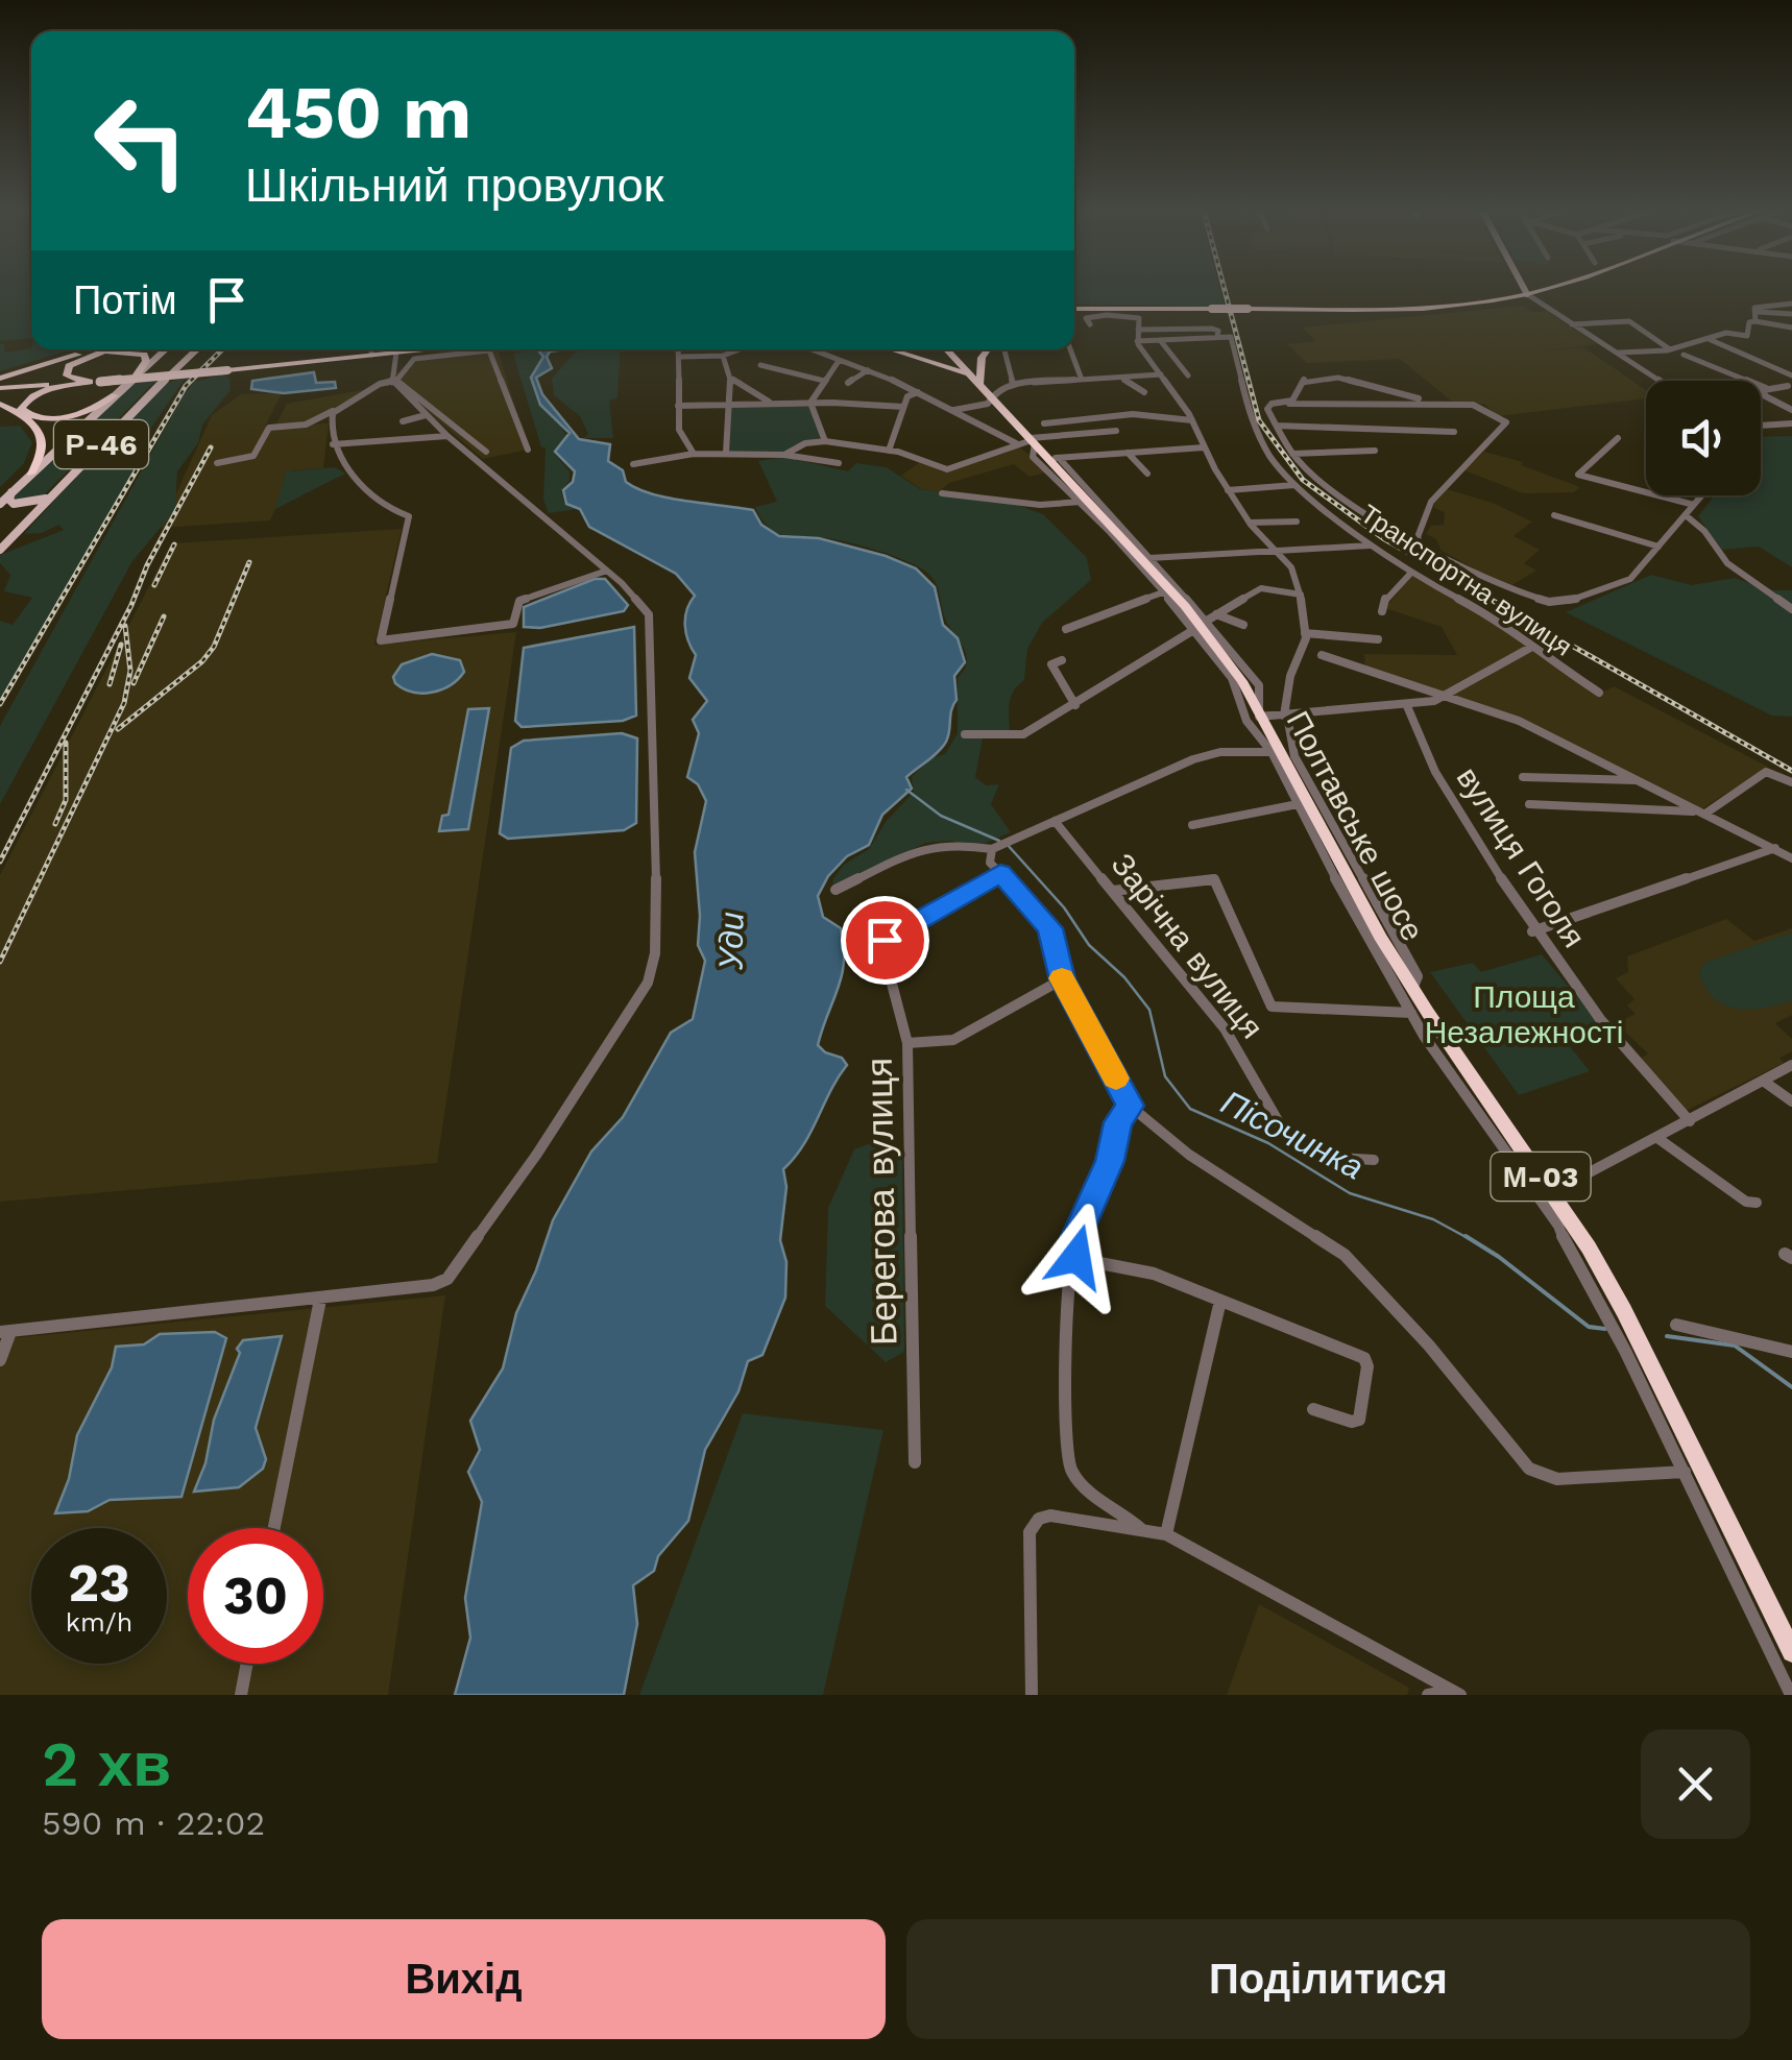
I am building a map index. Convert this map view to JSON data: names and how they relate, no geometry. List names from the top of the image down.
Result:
{
  "streets": {
    "highway": ["Полтавське шосе", "М-03"],
    "main road": ["Р-46"],
    "street": [
      "Транспортна вулиця",
      "вулиця Гоголя",
      "Зарічна вулиця",
      "Берегова вулиця"
    ]
  },
  "crossings": [
    ["Полтавське шосе", "М-03"]
  ],
  "water": ["Уди", "Пісочинка"],
  "parks": ["Площа Незалежності"],
  "page": {
    "turn": ["450 m", "Шкільний провулок"],
    "then": "Потім",
    "speed": "23 km/h",
    "limit": "30",
    "heading": ["2 хв", "590 m · 22:02"],
    "buttons": ["Вихід", "Поділитися"]
  }
}
